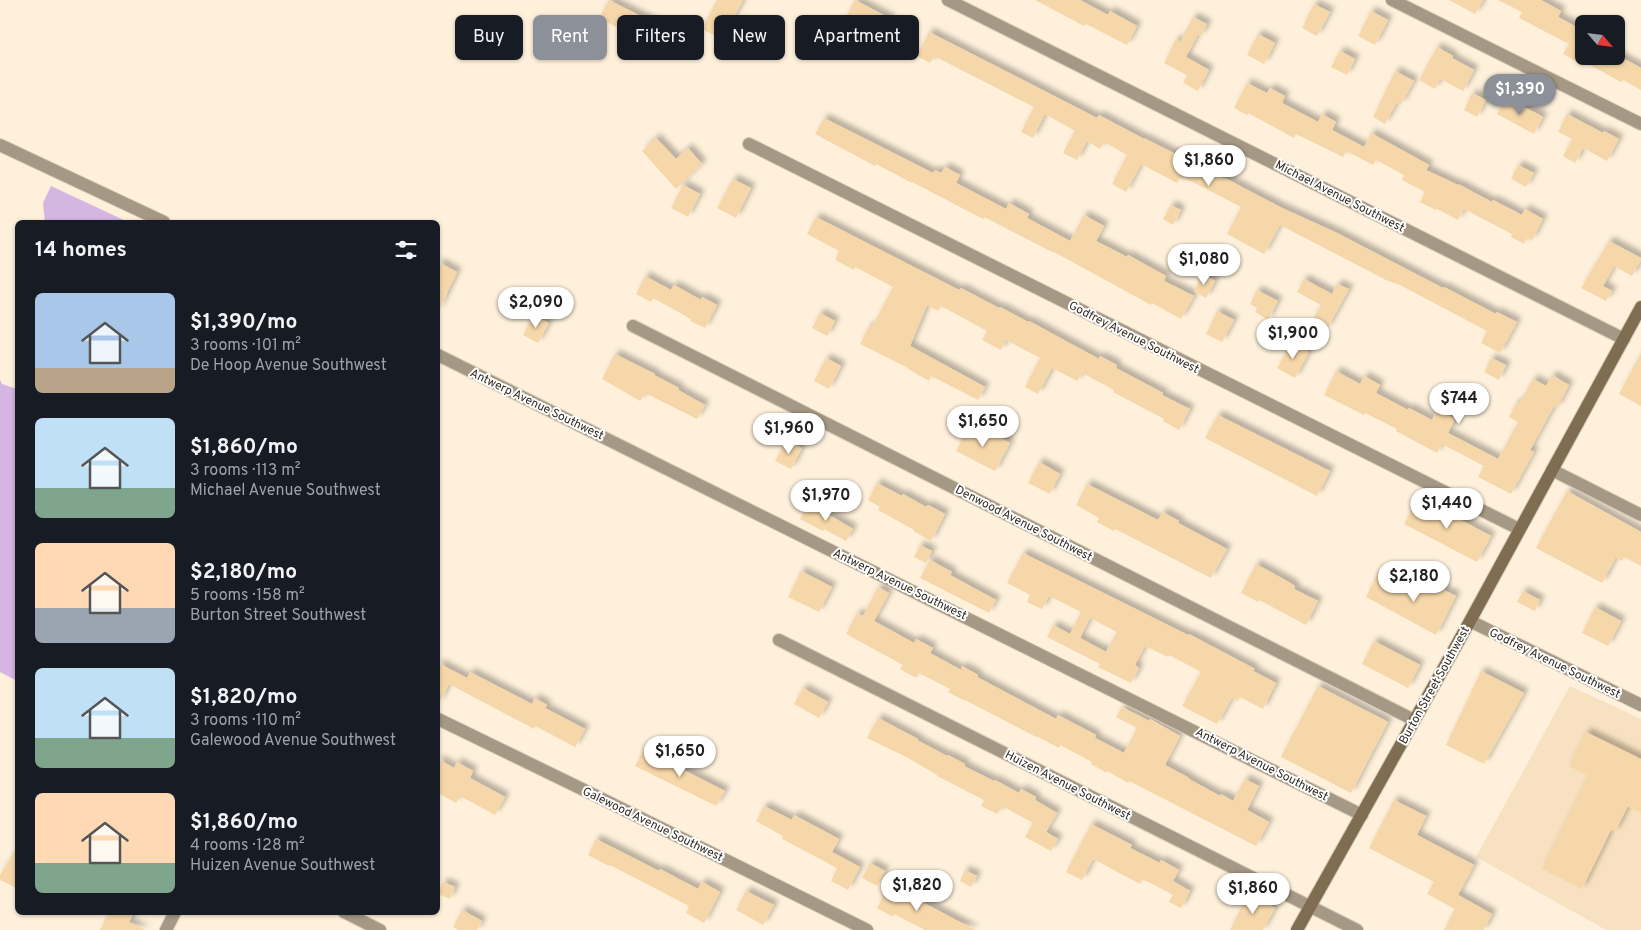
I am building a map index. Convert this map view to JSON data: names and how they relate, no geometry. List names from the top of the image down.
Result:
{
  "streets": {
    "main road": ["Burton Street Southwest"],
    "street": [
      "Michael Avenue Southwest",
      "Godfrey Avenue Southwest",
      "Antwerp Avenue Southwest",
      "Denwood Avenue Southwest",
      "Huizen Avenue Southwest",
      "Galewood Avenue Southwest"
    ]
  },
  "crossings": [
    ["Michael Avenue Southwest", "Burton Street Southwest"],
    ["Godfrey Avenue Southwest", "Burton Street Southwest"],
    ["Antwerp Avenue Southwest", "Burton Street Southwest"],
    ["Denwood Avenue Southwest", "Burton Street Southwest"],
    ["Burton Street Southwest", "Huizen Avenue Southwest"]
  ],
  "north": "bottom right",
  "page": {
    "chip": [
      "Buy",
      "Rent",
      "Filters",
      "New",
      "Apartment"
    ],
    "price": [
      "$1,390",
      "$1,860",
      "$1,080",
      "$2,090",
      "$1,900",
      "$744",
      "$1,650",
      "$1,960",
      "$1,970",
      "$1,440",
      "$2,180",
      "$1,650",
      "$1,820",
      "$1,860"
    ],
    "heading": "14 homes",
    "list": [
      {
        "name": "$1,390/mo",
        "note": "3 rooms · 101 m² · De Hoop Avenue Southwest"
      },
      {
        "name": "$1,860/mo",
        "note": "3 rooms · 113 m² · Michael Avenue Southwest"
      },
      {
        "name": "$2,180/mo",
        "note": "5 rooms · 158 m² · Burton Street Southwest"
      },
      {
        "name": "$1,820/mo",
        "note": "3 rooms · 110 m² · Galewood Avenue Southwest"
      },
      {
        "name": "$1,860/mo",
        "note": "4 rooms · 128 m² · Huizen Avenue Southwest"
      }
    ]
  }
}
